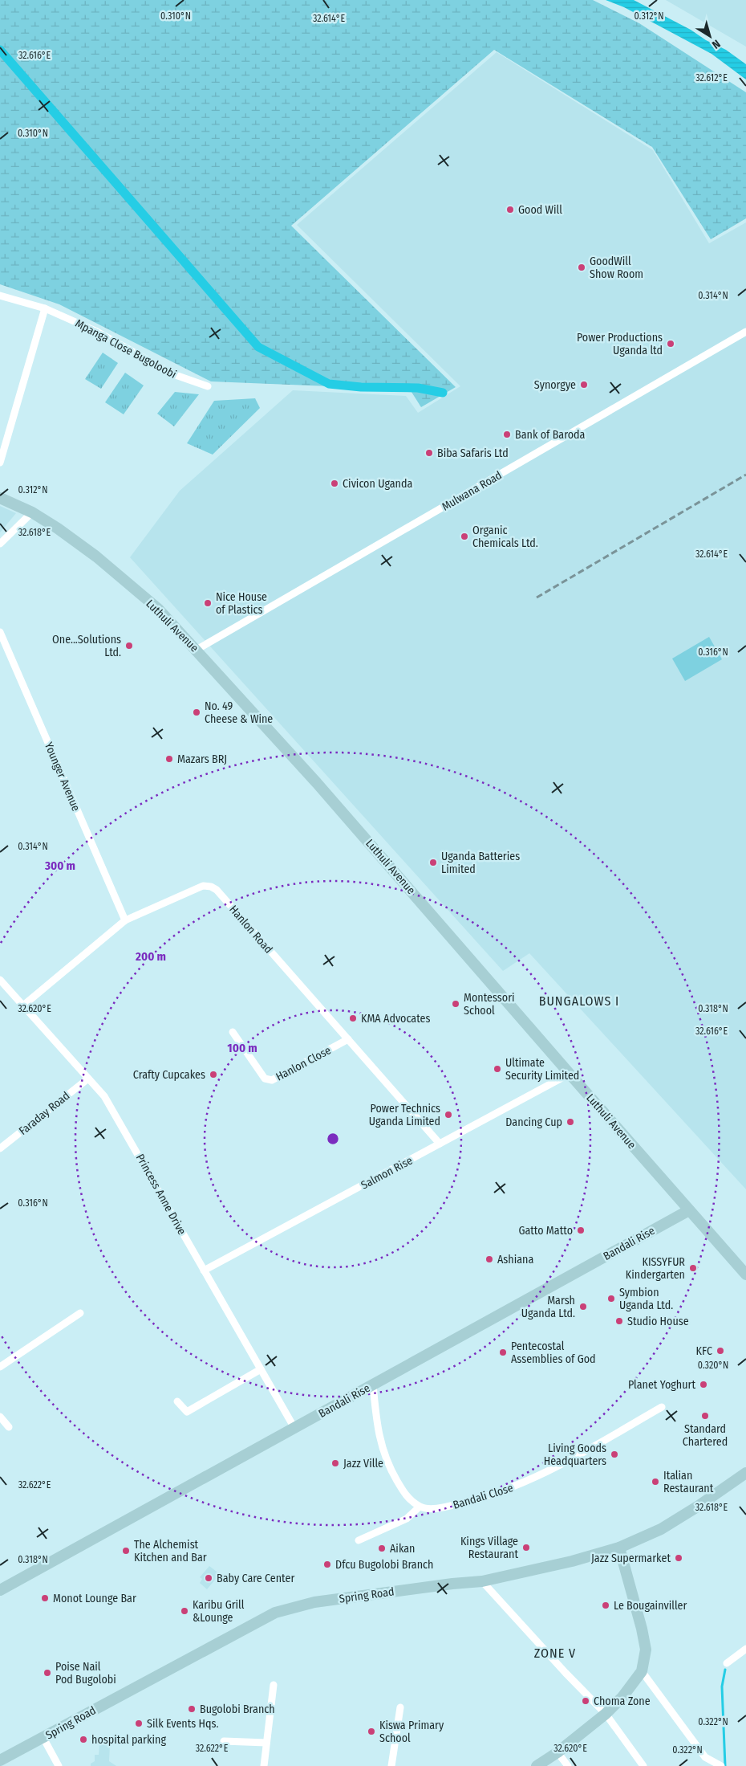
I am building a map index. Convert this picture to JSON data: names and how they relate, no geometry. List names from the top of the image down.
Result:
{
  "streets": {
    "street": [
      "Mpanga Close Bugoloobi",
      "Mulwana Road",
      "Luthuli Avenue",
      "Younger Avenue",
      "Hanlon Road",
      "Hanlon Close",
      "Faraday Road",
      "Salmon Rise",
      "Princess Anne Drive",
      "Bandali Rise",
      "Bandali Close",
      "Spring Road"
    ]
  },
  "crossings": [
    ["Mulwana Road", "Luthuli Avenue"],
    ["Luthuli Avenue", "Salmon Rise"],
    ["Luthuli Avenue", "Bandali Rise"],
    ["Younger Avenue", "Hanlon Road"],
    ["Hanlon Road", "Hanlon Close"],
    ["Hanlon Road", "Salmon Rise"],
    ["Hanlon Road", "Princess Anne Drive"],
    ["Faraday Road", "Princess Anne Drive"],
    ["Salmon Rise", "Princess Anne Drive"],
    ["Princess Anne Drive", "Bandali Rise"]
  ],
  "districts": ["BUNGALOWS I", "ZONE V"],
  "places": [
    "Good Will",
    "GoodWill Show Room",
    "Power Productions Uganda ltd",
    "Synorgye",
    "Bank of Baroda",
    "Biba Safaris Ltd",
    "Civicon Uganda",
    "Organic Chemicals Ltd.",
    "Nice House of Plastics",
    "One...Solutions Ltd.",
    "No. 49 Cheese & Wine",
    "Mazars BRJ",
    "Uganda Batteries Limited",
    "Montessori School",
    "KMA Advocates",
    "Ultimate Security Limited",
    "Crafty Cupcakes",
    "Power Technics Uganda Limited",
    "Dancing Cup",
    "Gatto Matto",
    "Ashiana",
    "KISSYFUR Kindergarten",
    "Symbion Uganda Ltd.",
    "Marsh Uganda Ltd.",
    "Studio House",
    "KFC",
    "Pentecostal Assemblies of God",
    "Planet Yoghurt",
    "Standard Chartered",
    "Living Goods Headquarters",
    "Jazz Ville",
    "Italian Restaurant",
    "Kings Village Restaurant",
    "Aikan",
    "The Alchemist Kitchen and Bar",
    "Jazz Supermarket",
    "Dfcu Bugolobi Branch",
    "Baby Care Center",
    "Monot Lounge Bar",
    "Le Bougainviller",
    "Karibu Grill &Lounge",
    "Poise Nail Pod Bugolobi",
    "Choma Zone",
    "Bugolobi Branch",
    "Silk Events Hqs.",
    "Kiswa Primary School",
    "hospital parking"
  ],
  "north": "bottom right",
  "coordinates": [
    "0.312°N",
    "0.310°N",
    "32.614°E",
    "32.616°E",
    "32.612°E",
    "0.314°N",
    "32.618°E",
    "0.316°N",
    "32.620°E",
    "0.318°N",
    "0.320°N",
    "32.622°E",
    "0.322°N"
  ],
  "rings": ["300 m", "200 m", "100 m"]
}
